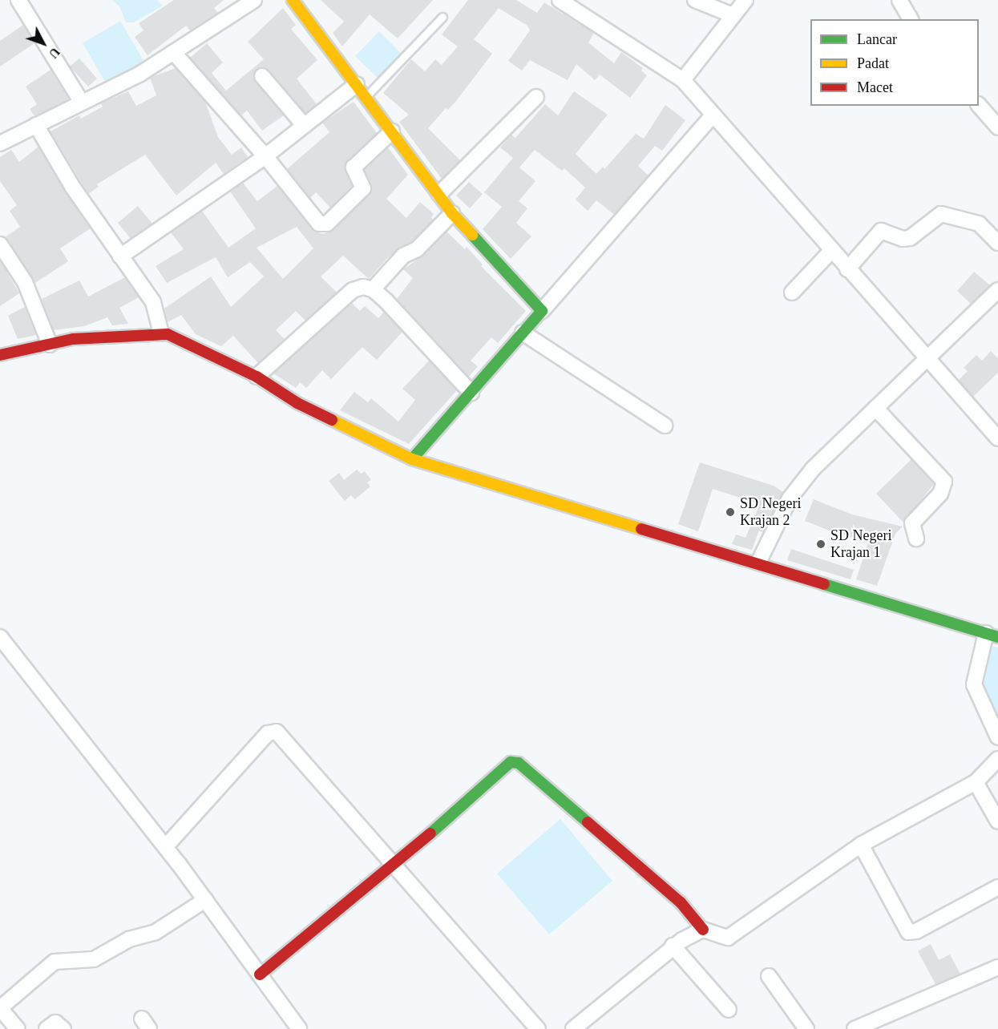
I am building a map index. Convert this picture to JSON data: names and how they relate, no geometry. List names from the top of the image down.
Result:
{
  "places": ["SD Negeri Krajan 2", "SD Negeri Krajan 1"],
  "legend": ["Lancar", "Padat", "Macet"],
  "north": "bottom right"
}
